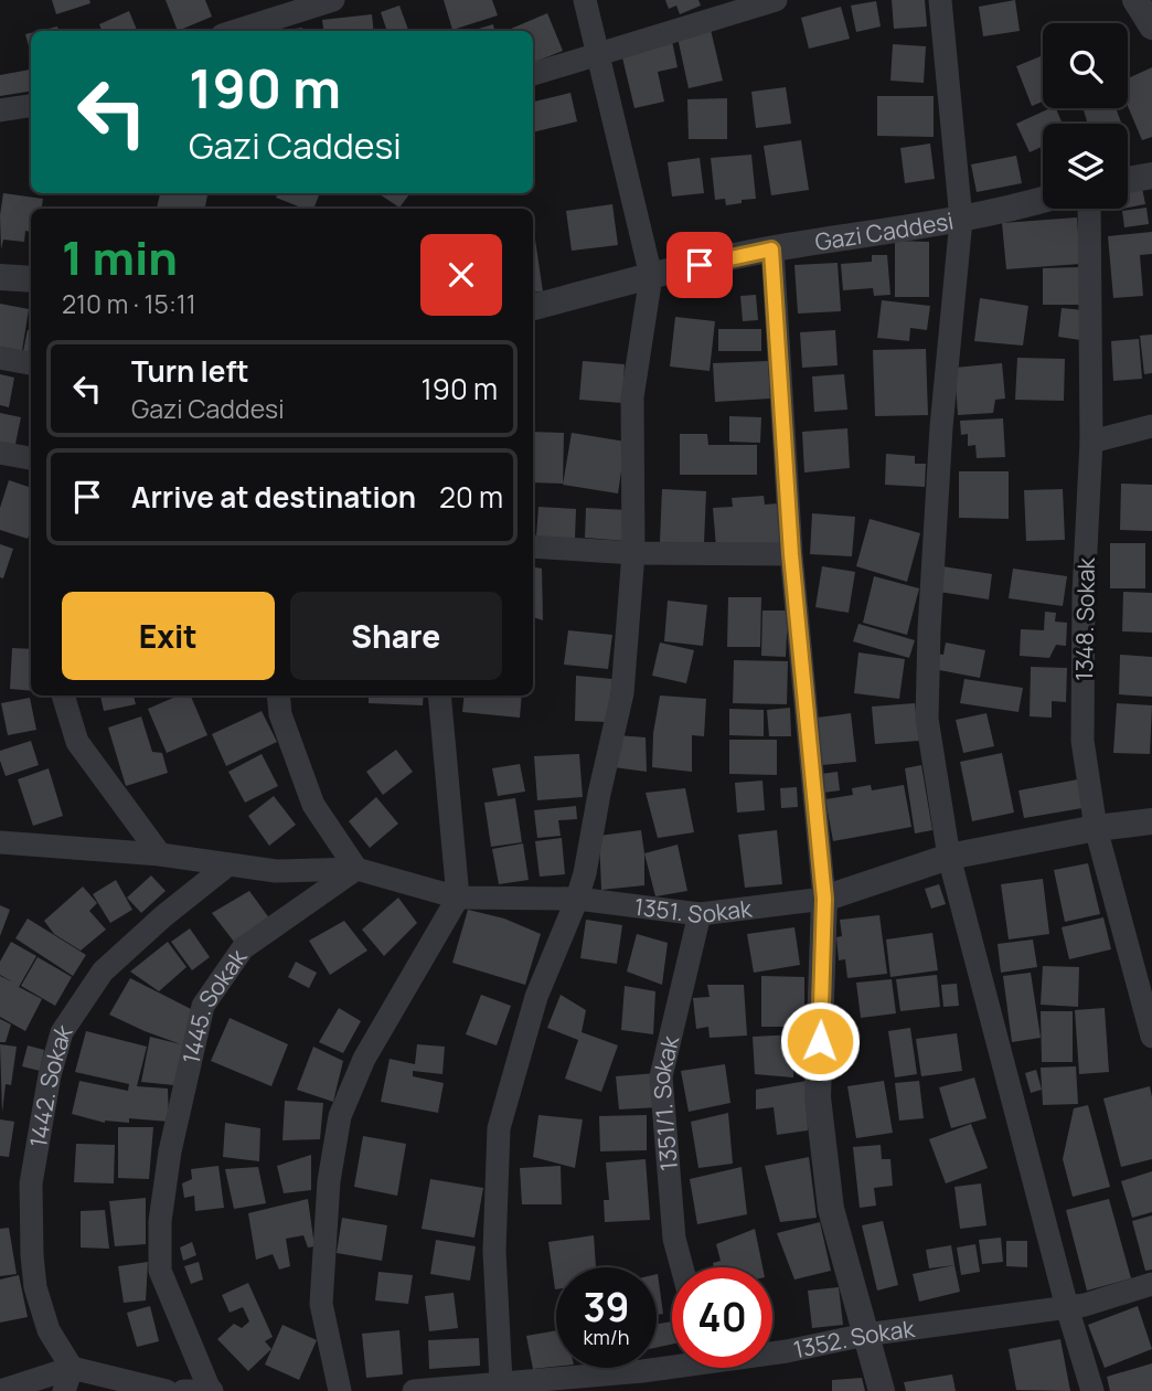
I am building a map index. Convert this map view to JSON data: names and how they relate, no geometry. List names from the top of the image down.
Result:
{
  "streets": {
    "street": [
      "Gazi Caddesi",
      "1348. Sokak",
      "1351. Sokak",
      "1445. Sokak",
      "1442. Sokak",
      "1351/1. Sokak",
      "1352. Sokak"
    ]
  },
  "crossings": [
    ["1348. Sokak", "1351. Sokak"],
    ["1351. Sokak", "1445. Sokak"],
    ["1351. Sokak", "1442. Sokak"],
    ["1351. Sokak", "1351/1. Sokak"]
  ],
  "page": {
    "turn": ["190 m", "Gazi Caddesi"],
    "heading": ["1 min", "210 m · 15:11"],
    "list": [
      {
        "name": "Turn left",
        "note": "Gazi Caddesi",
        "value": "190 m"
      },
      {
        "name": "Arrive at destination",
        "value": "20 m"
      }
    ],
    "buttons": ["Exit", "Share"],
    "speed": "39 km/h",
    "limit": "40"
  }
}
